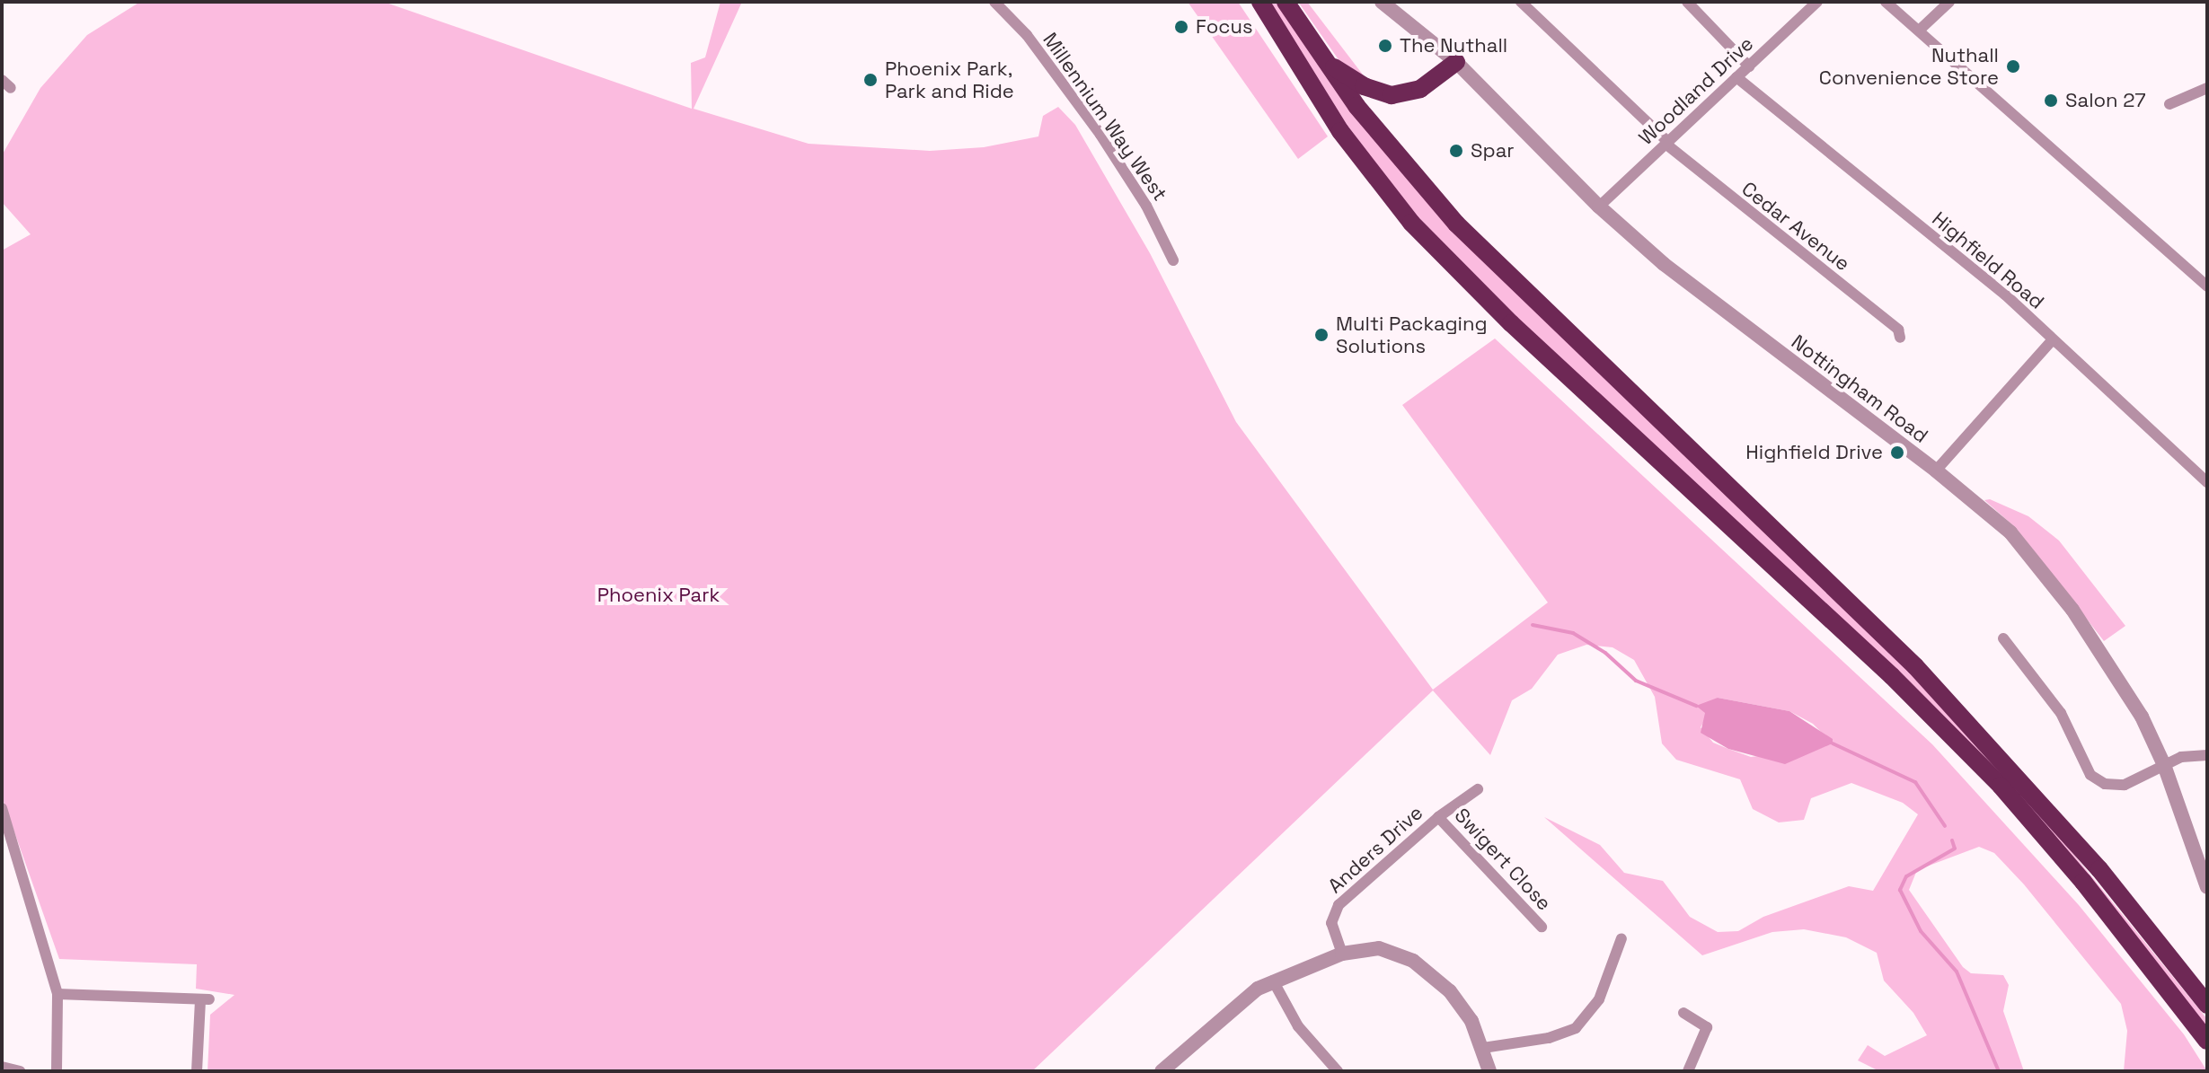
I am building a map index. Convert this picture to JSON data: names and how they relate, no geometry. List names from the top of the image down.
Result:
{
  "streets": {
    "street": [
      "Woodland Drive",
      "Millennium Way West",
      "Cedar Avenue",
      "Highfield Road",
      "Nottingham Road",
      "Anders Drive",
      "Swigert Close"
    ]
  },
  "crossings": [
    ["Woodland Drive", "Cedar Avenue"],
    ["Woodland Drive", "Highfield Road"],
    ["Woodland Drive", "Nottingham Road"],
    ["Anders Drive", "Swigert Close"]
  ],
  "parks": ["Phoenix Park"],
  "places": [
    "Focus",
    "The Nuthall",
    "Nuthall Convenience Store",
    "Phoenix Park, Park and Ride",
    "Salon 27",
    "Spar",
    "Multi Packaging Solutions",
    "Highfield Drive"
  ]
}
